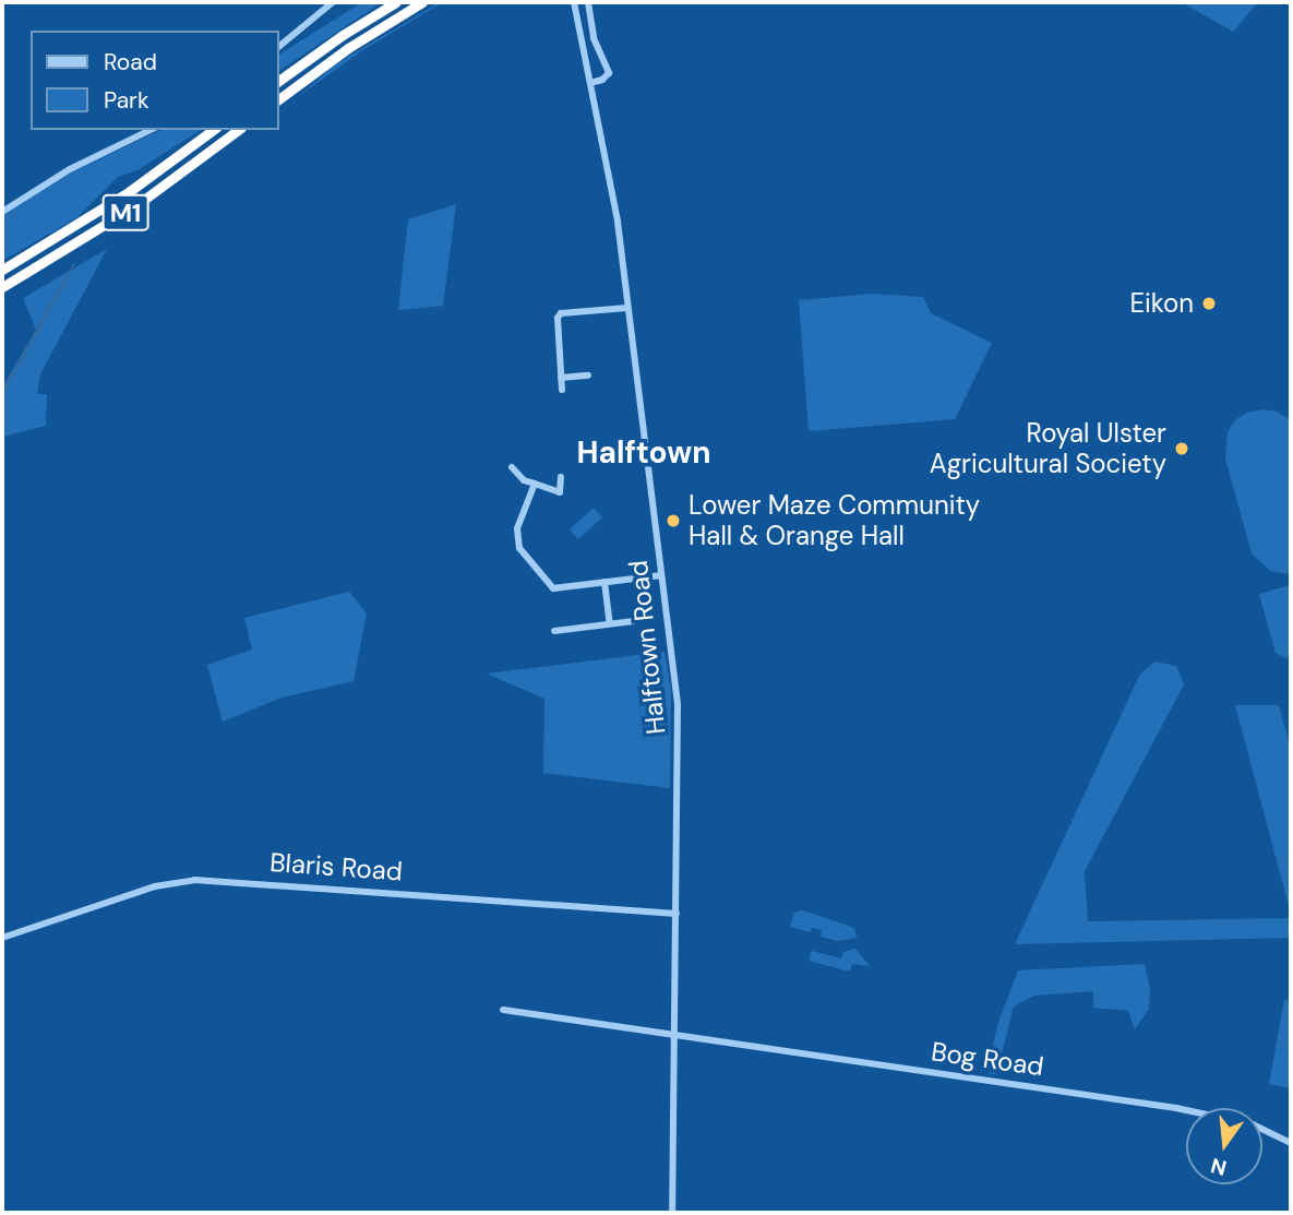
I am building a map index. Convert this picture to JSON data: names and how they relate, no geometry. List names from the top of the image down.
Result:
{
  "streets": {
    "highway": ["M1"],
    "street": ["Halftown Road", "Blaris Road", "Bog Road"]
  },
  "crossings": [
    ["Halftown Road", "Blaris Road"],
    ["Halftown Road", "Bog Road"]
  ],
  "districts": ["Halftown"],
  "places": ["Eikon", "Royal Ulster Agricultural Society", "Lower Maze Community Hall & Orange Hall"],
  "legend": ["Road", "Park"],
  "north": "bottom"
}
